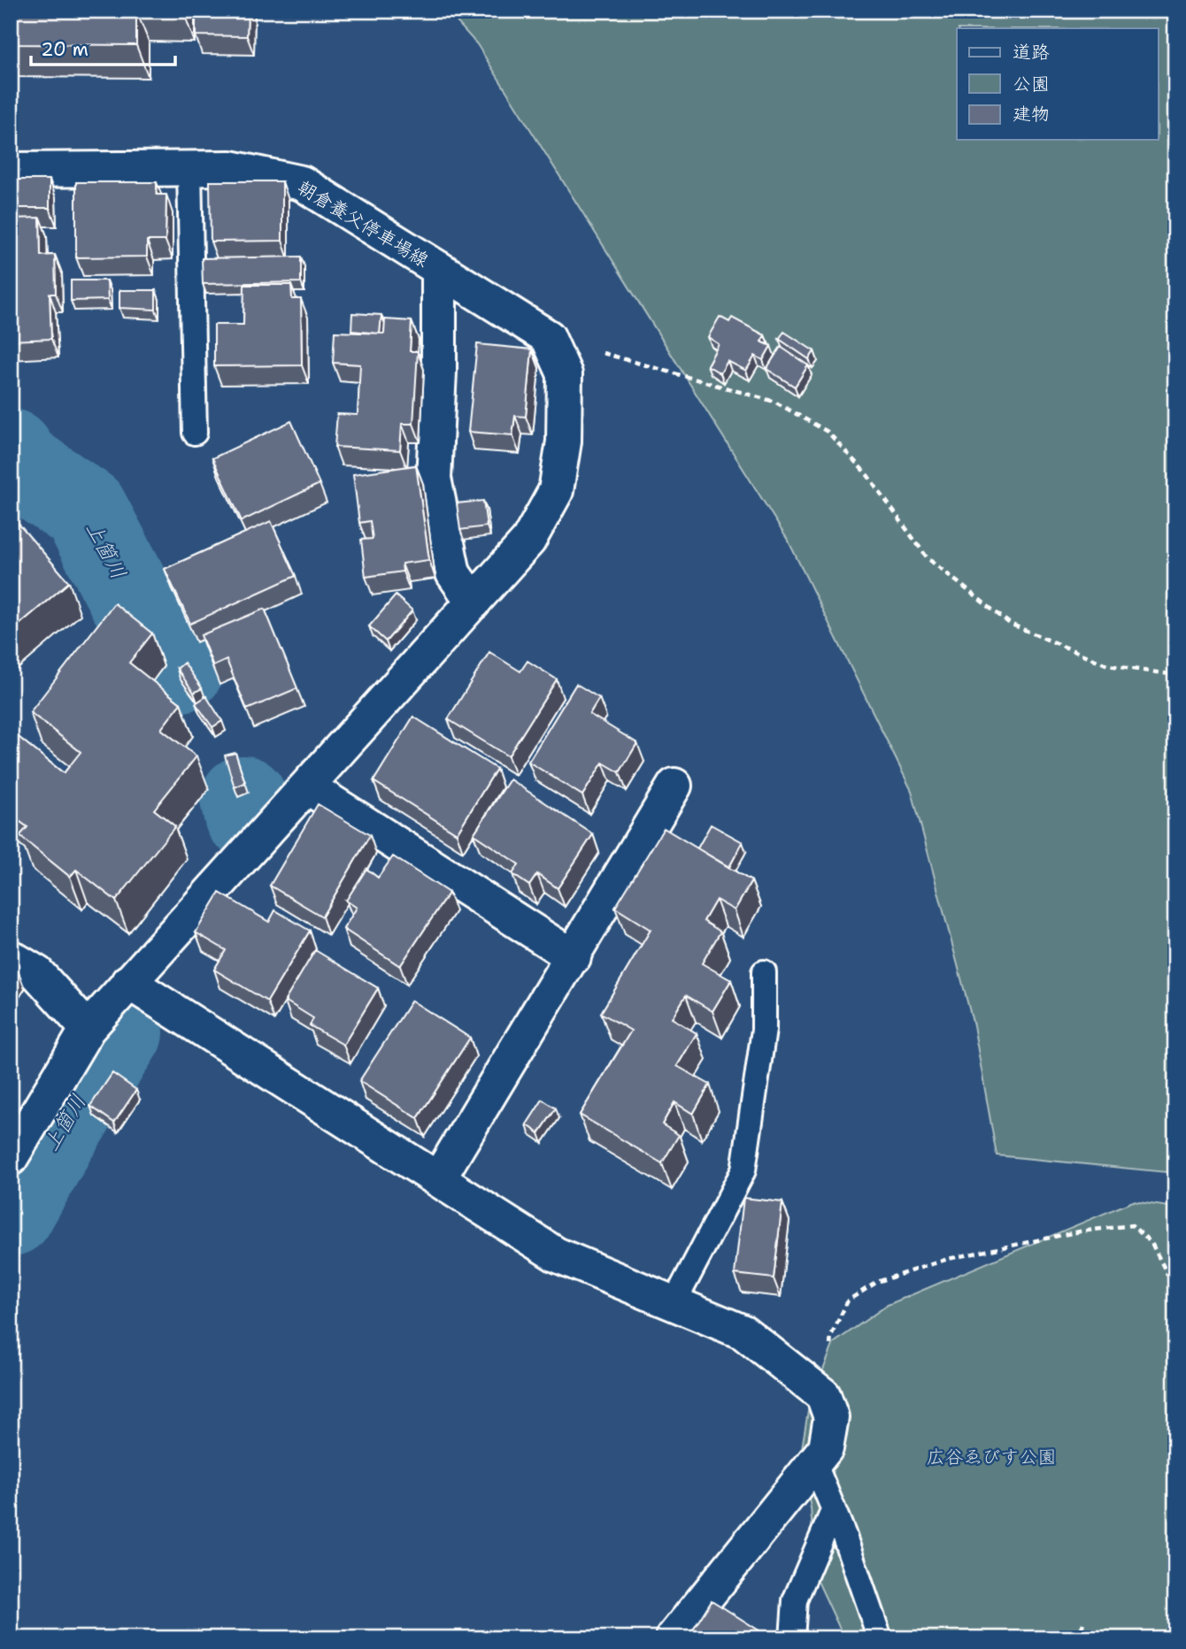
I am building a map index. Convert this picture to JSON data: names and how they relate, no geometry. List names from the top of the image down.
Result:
{
  "streets": {
    "street": ["朝倉養父停車場線"]
  },
  "water": ["上箇川"],
  "parks": ["広谷ゑびす公園"],
  "legend": ["道路", "公園", "建物"],
  "scale_bar": "20 m"
}
